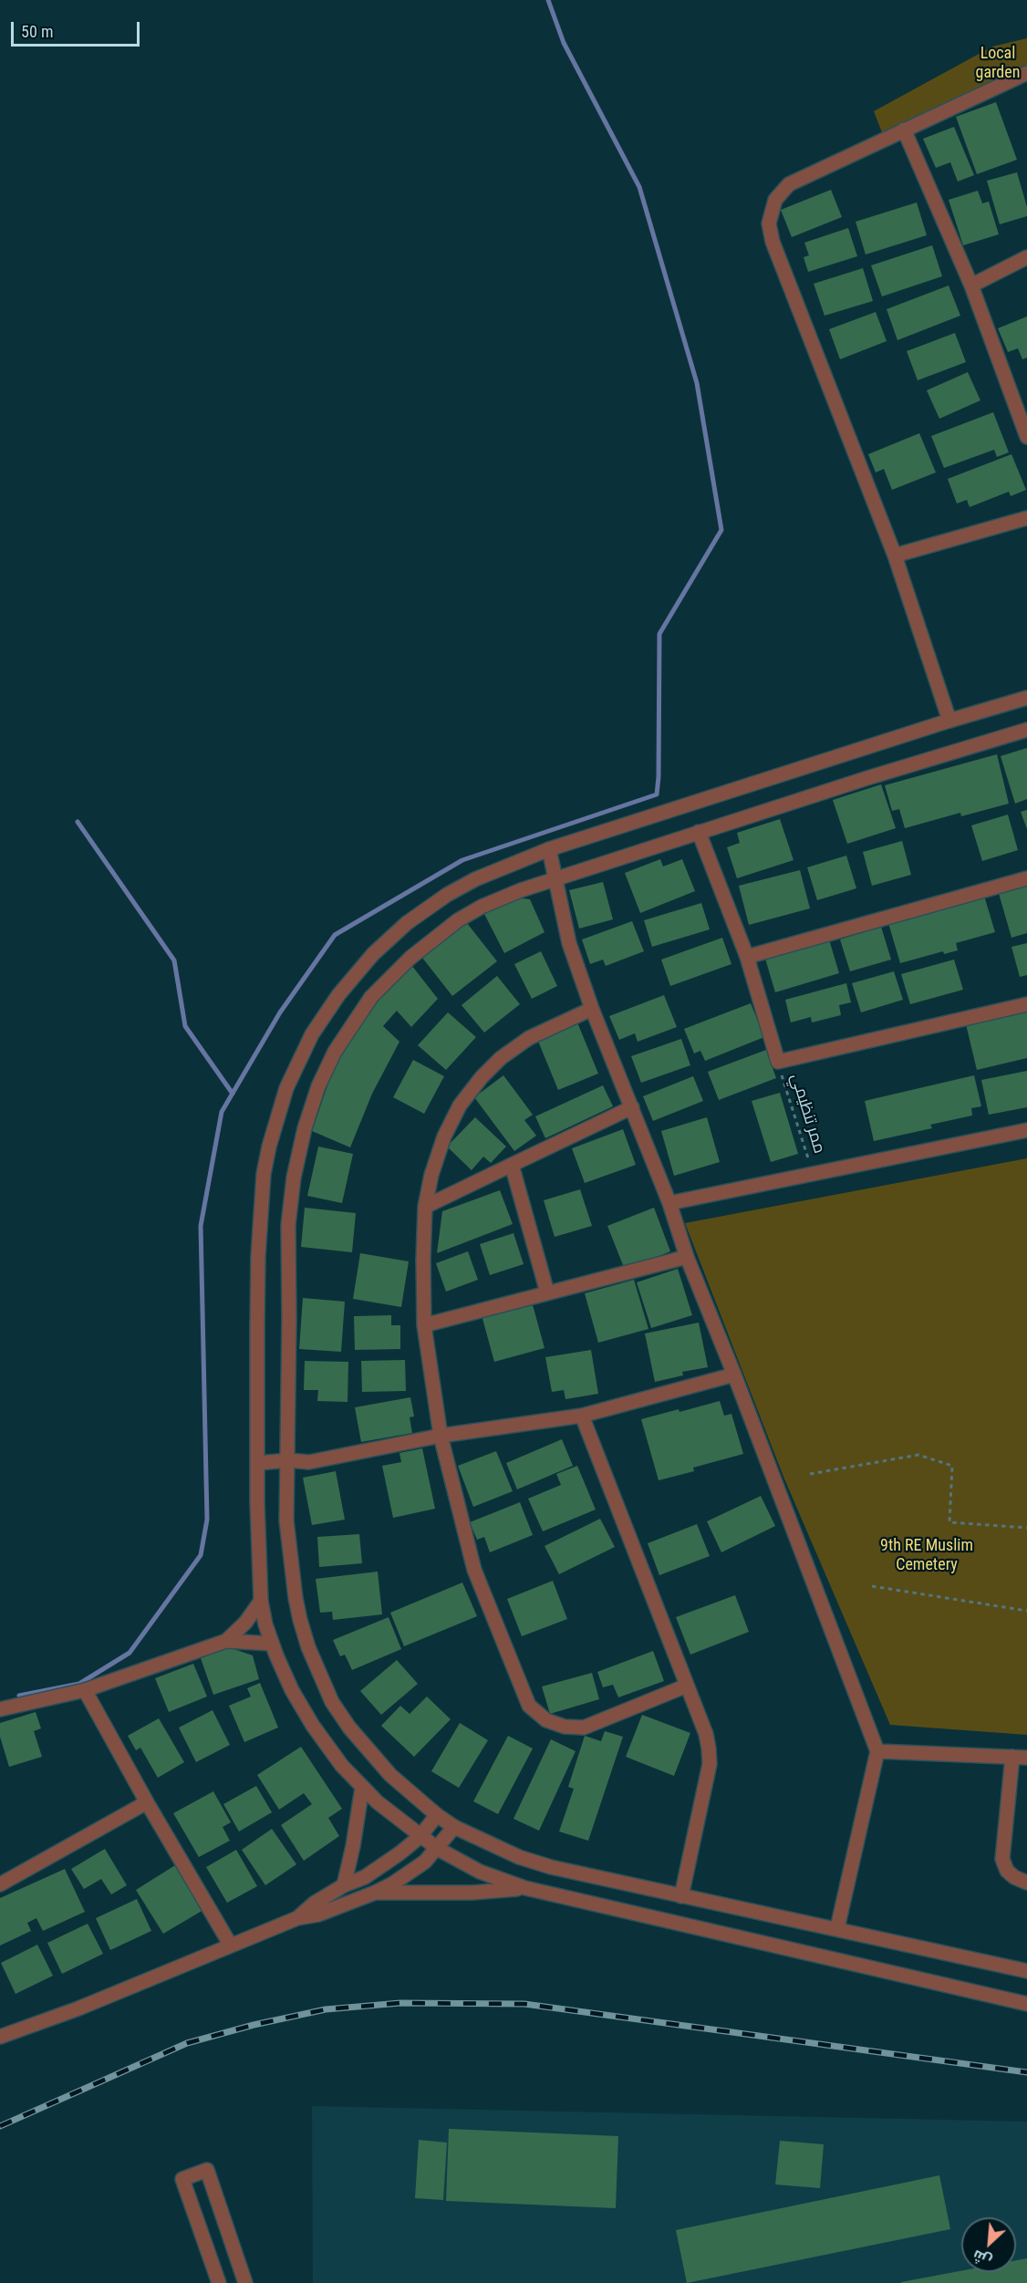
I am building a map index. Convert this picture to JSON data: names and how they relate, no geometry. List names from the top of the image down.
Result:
{
  "streets": {
    "path": ["ممر تنظيمي"]
  },
  "parks": ["Local garden", "9th RE Muslim Cemetery"],
  "scale_bar": "50 m",
  "north": "bottom left"
}
